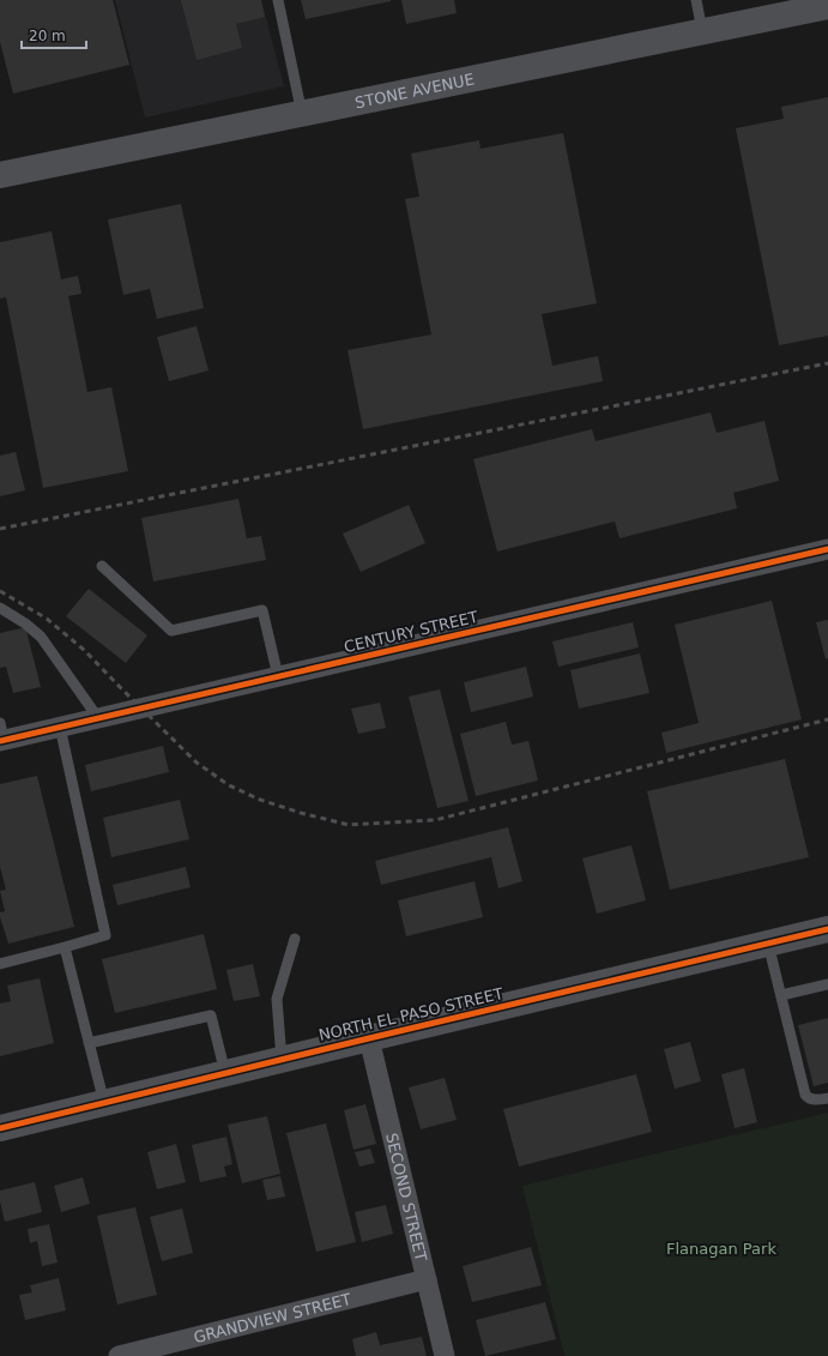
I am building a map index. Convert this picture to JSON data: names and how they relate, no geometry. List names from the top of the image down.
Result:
{
  "streets": {
    "street": [
      "STONE AVENUE",
      "CENTURY STREET",
      "NORTH EL PASO STREET",
      "SECOND STREET",
      "GRANDVIEW STREET"
    ]
  },
  "crossings": [
    ["NORTH EL PASO STREET", "SECOND STREET"],
    ["SECOND STREET", "GRANDVIEW STREET"]
  ],
  "parks": ["Flanagan Park"],
  "scale_bar": "20 m"
}
